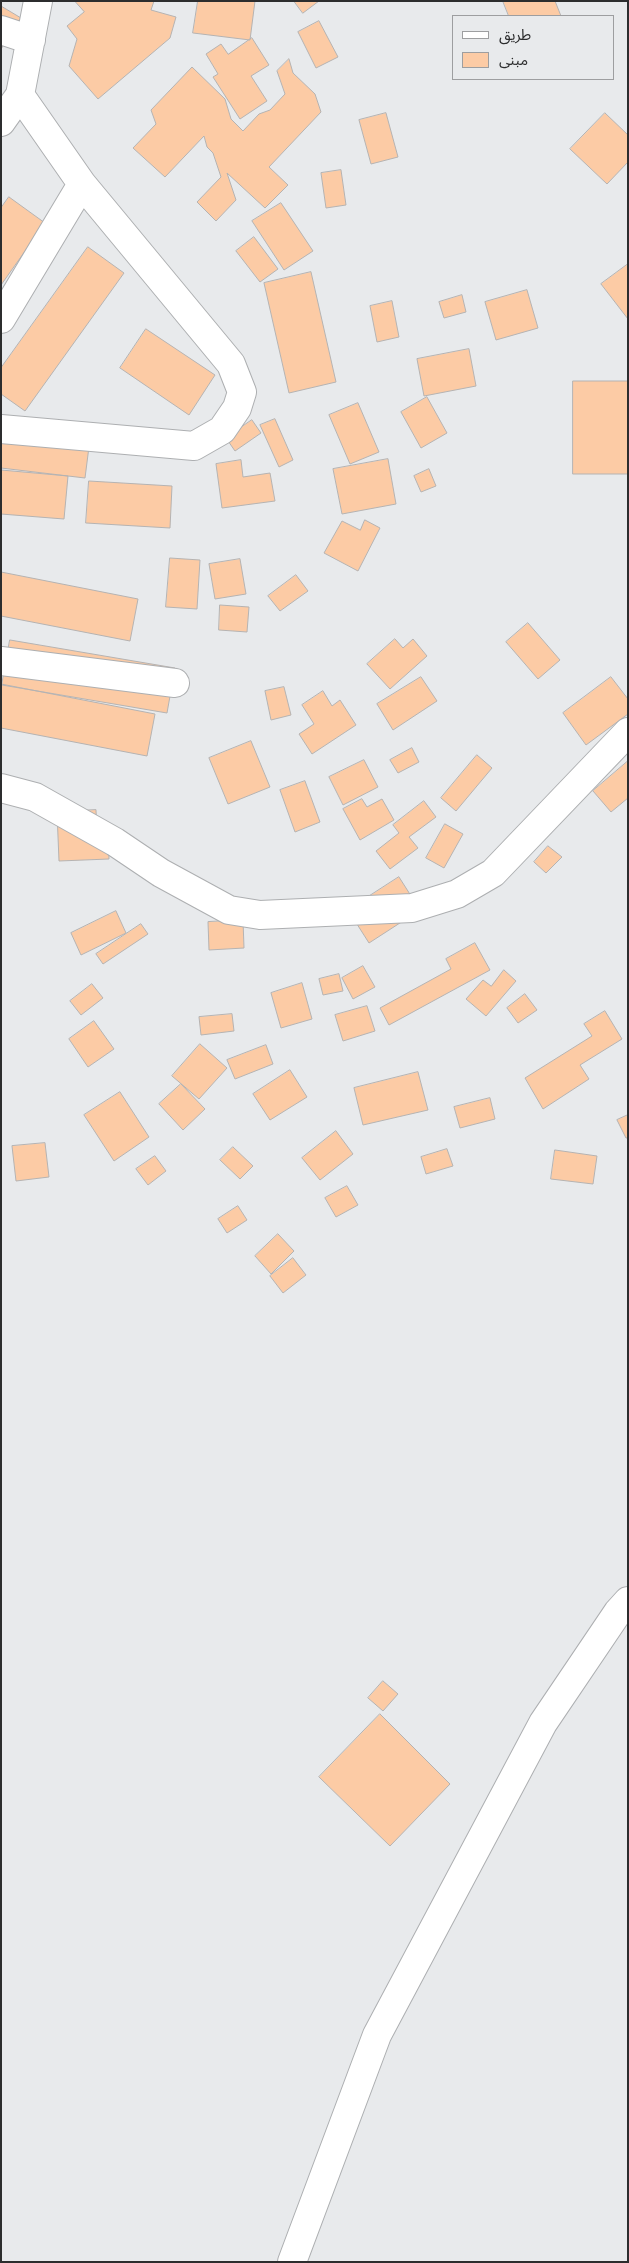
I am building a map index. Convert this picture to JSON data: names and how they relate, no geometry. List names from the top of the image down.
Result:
{
  "legend": ["طريق", "مبنى"]
}
